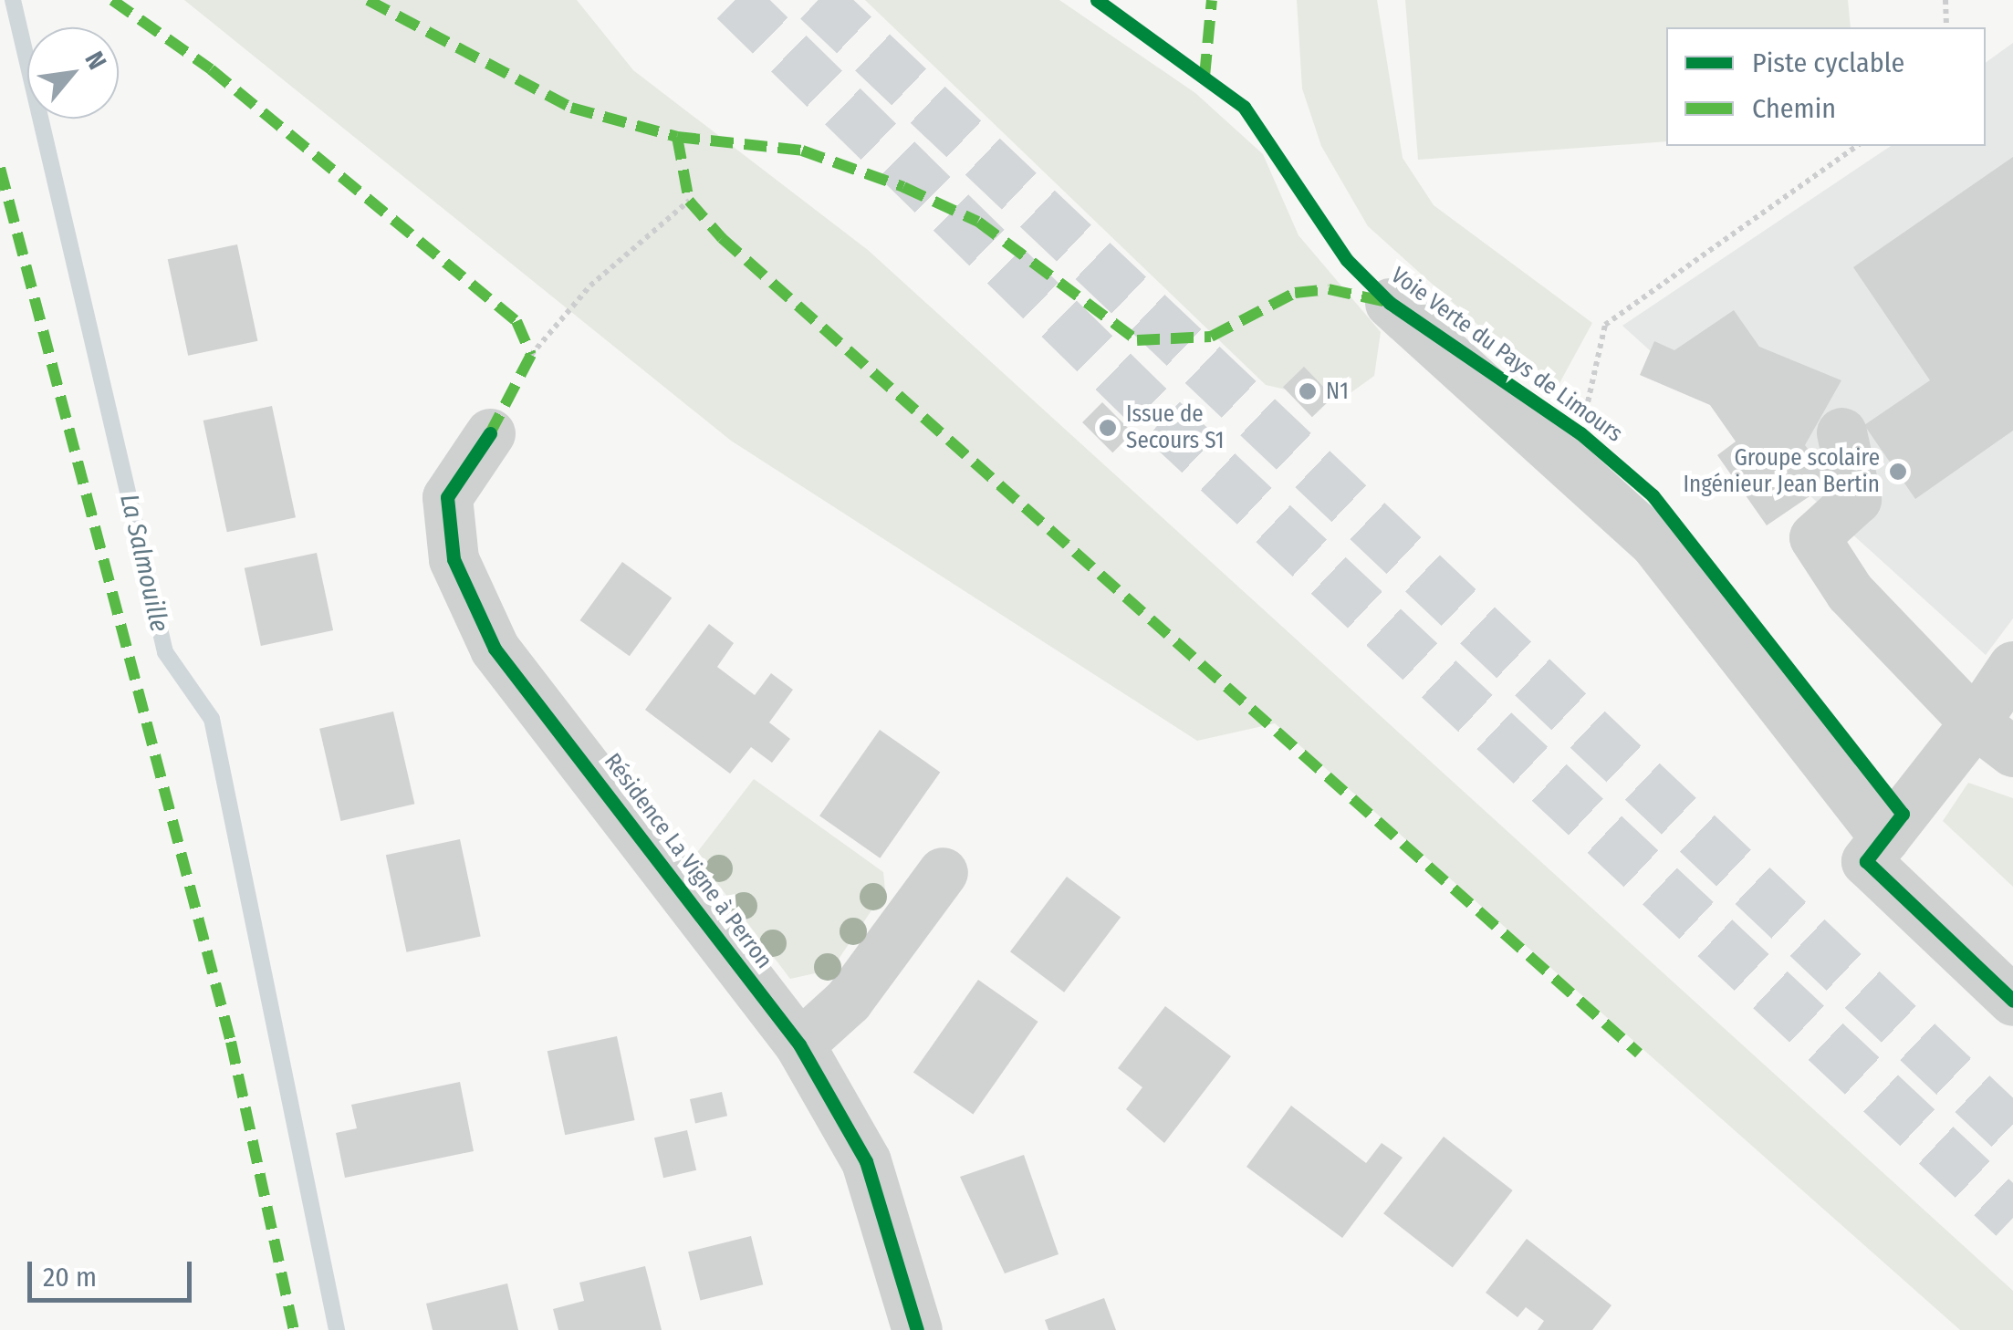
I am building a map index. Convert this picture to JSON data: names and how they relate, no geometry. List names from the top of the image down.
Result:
{
  "streets": {
    "street": ["Résidence La Vigne à Perron"],
    "cycle path": ["Voie Verte du Pays de Limours"]
  },
  "water": ["La Salmouille"],
  "places": ["N1", "Issue de Secours S1", "Groupe scolaire Ingénieur Jean Bertin"],
  "legend": ["Piste cyclable", "Chemin"],
  "scale_bar": "20 m",
  "north": "top right"
}
